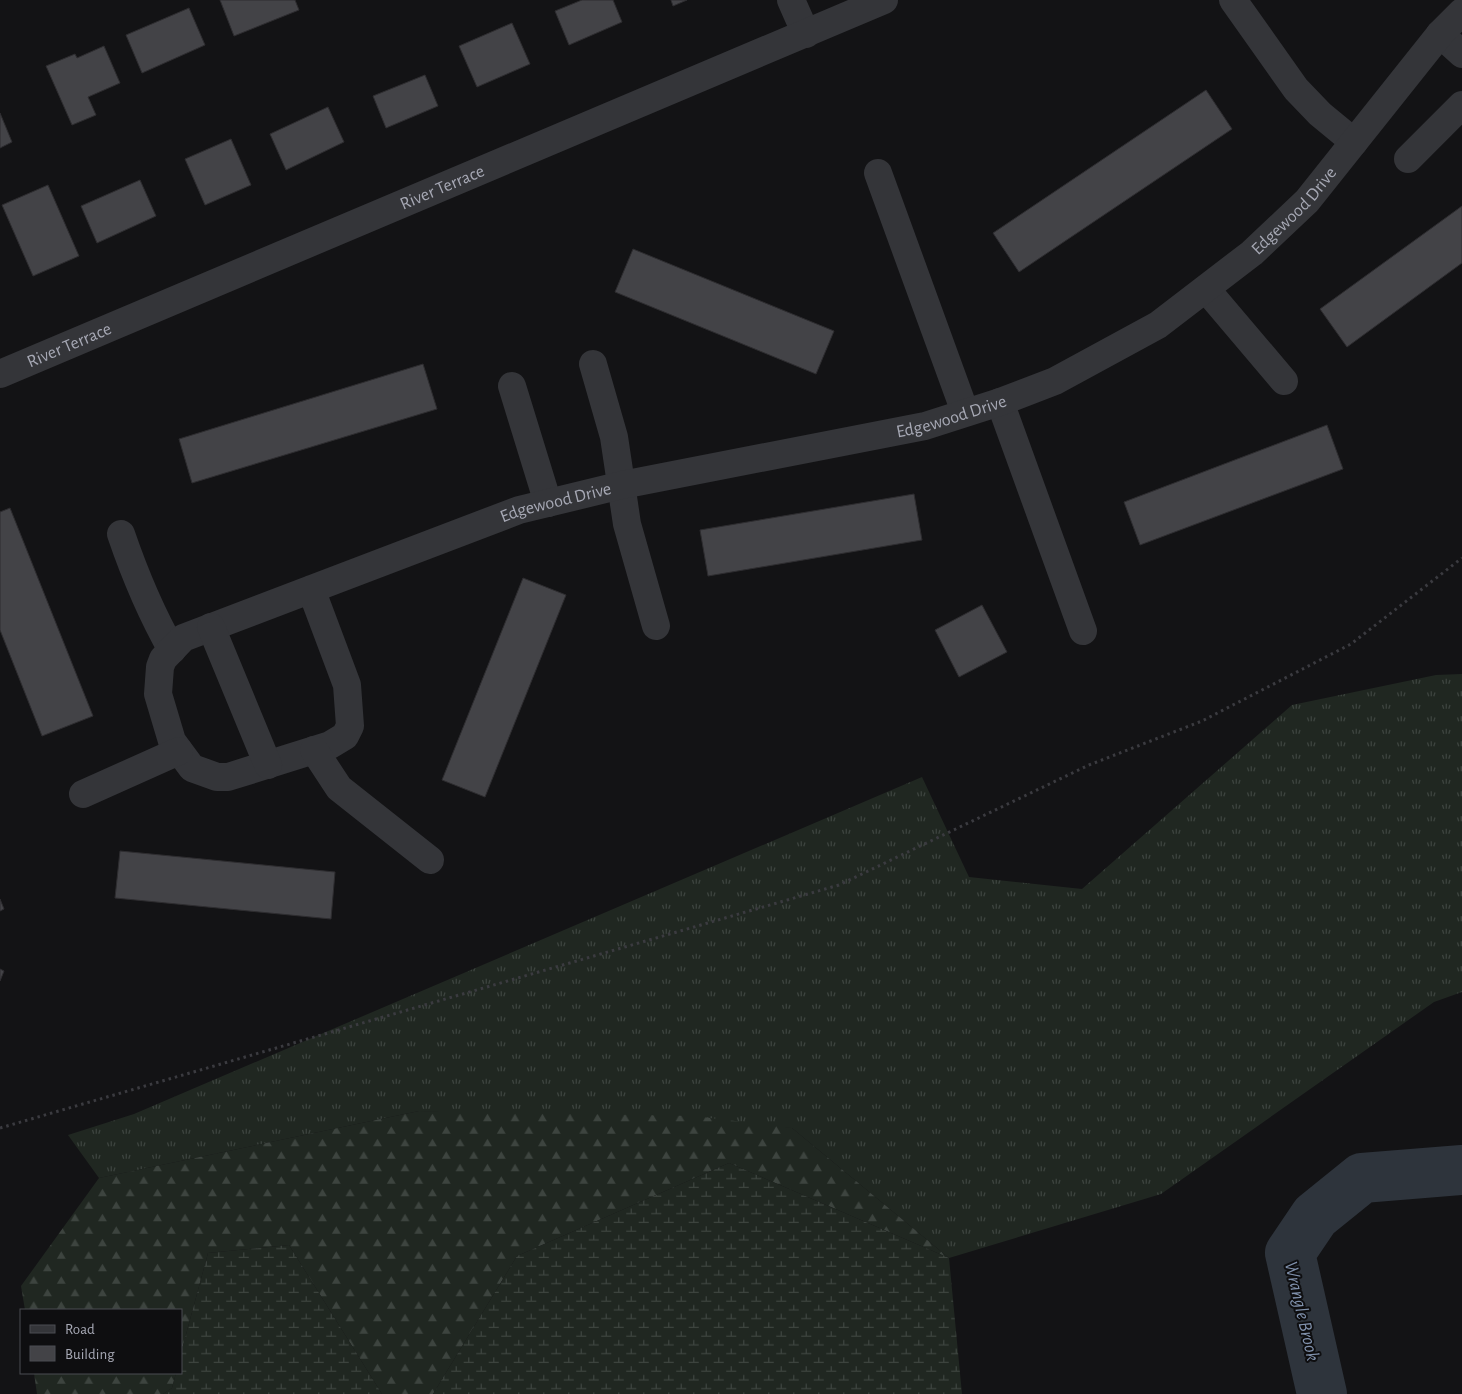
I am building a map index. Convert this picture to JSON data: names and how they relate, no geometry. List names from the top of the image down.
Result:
{
  "streets": {
    "street": ["River Terrace", "Edgewood Drive"]
  },
  "water": ["Wrangle Brook"],
  "legend": ["Road", "Building"]
}
